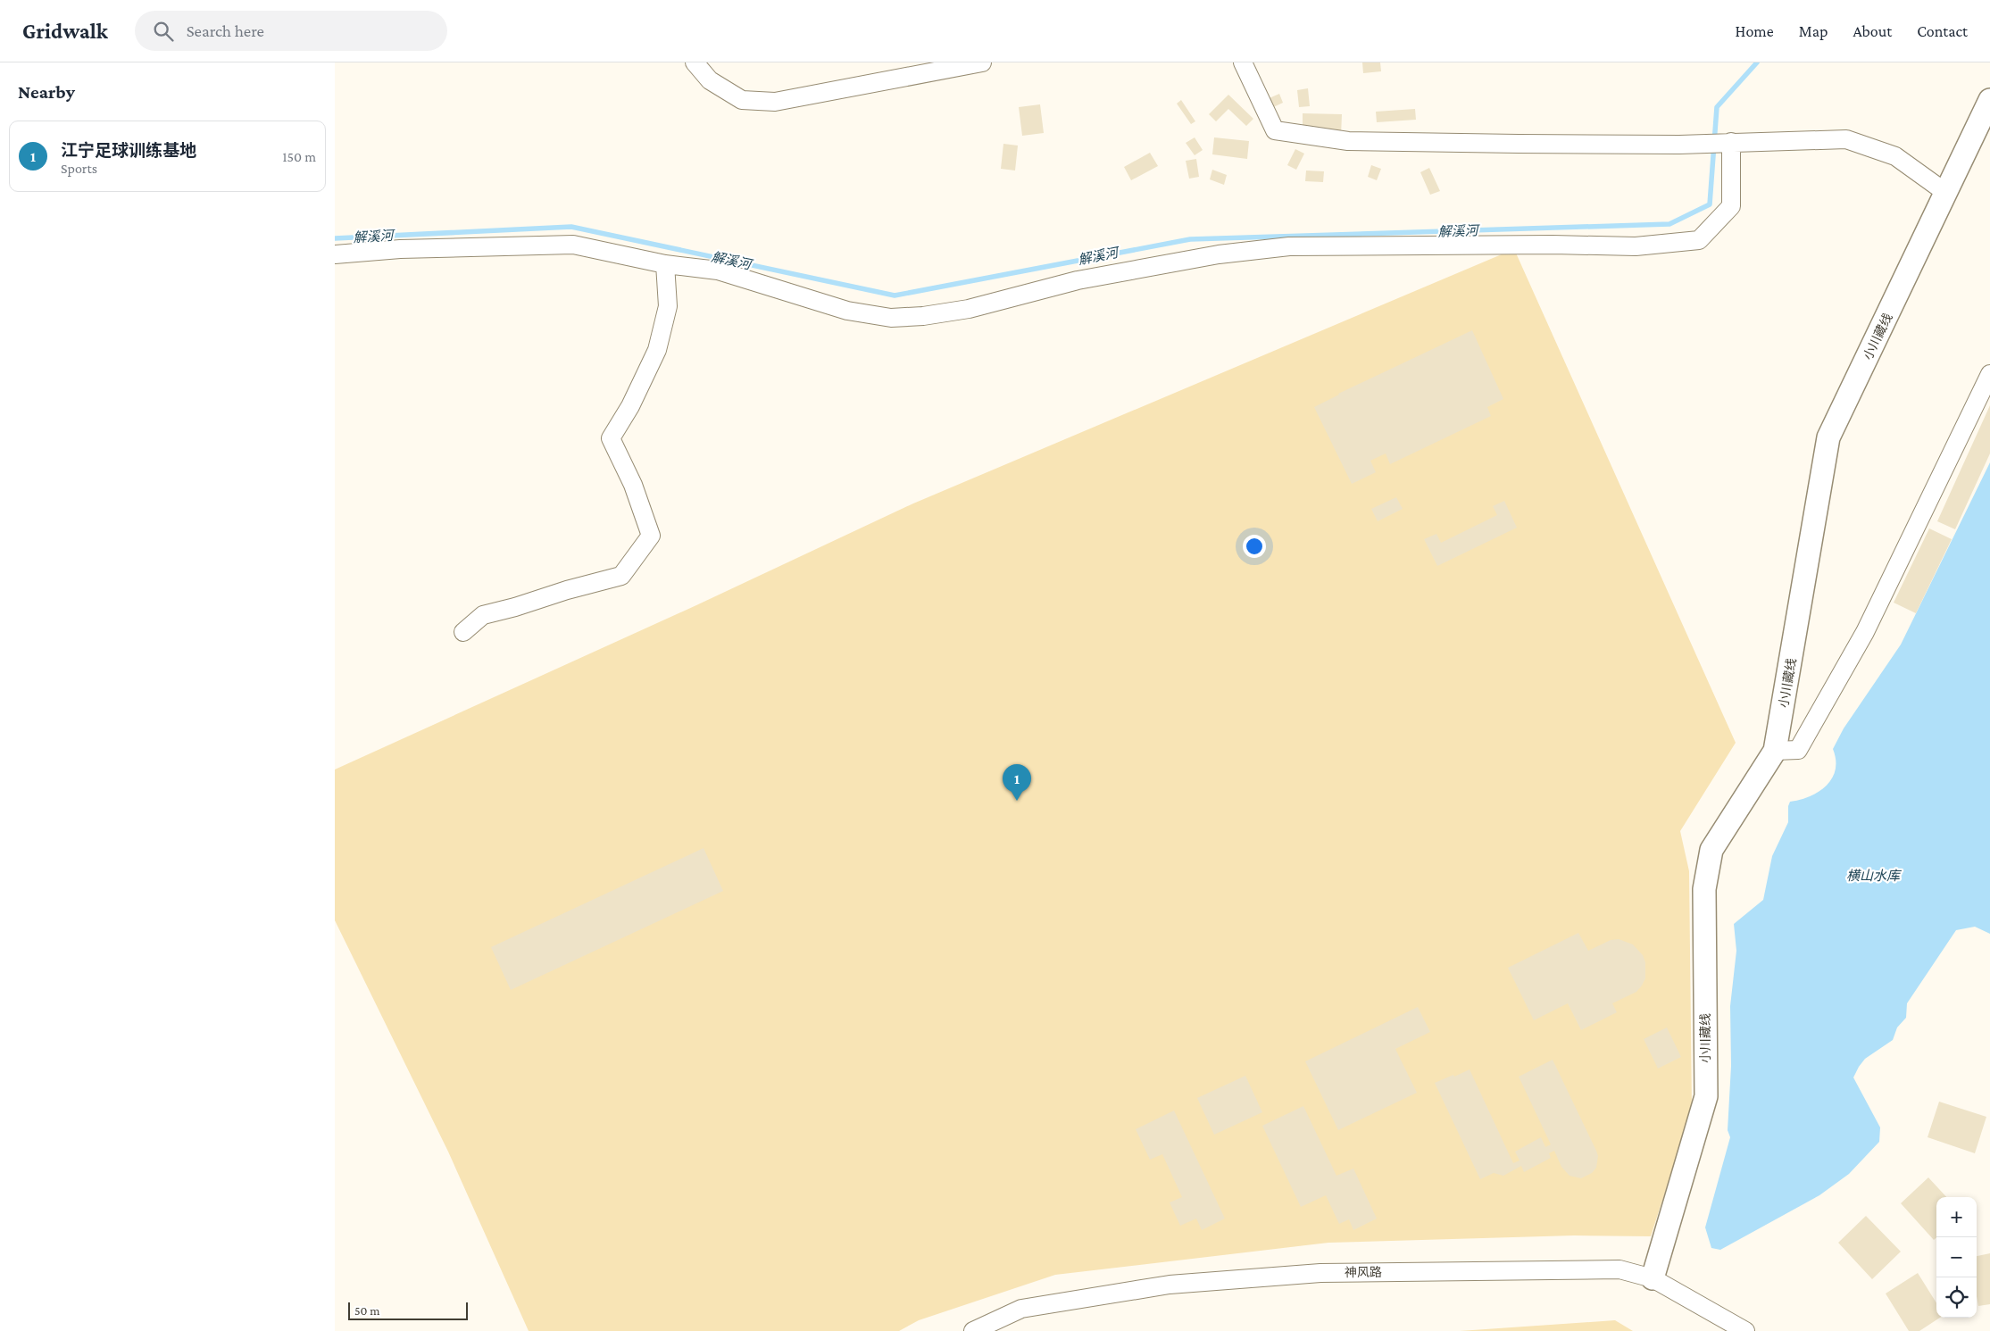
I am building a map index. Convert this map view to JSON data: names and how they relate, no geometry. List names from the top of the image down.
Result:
{
  "streets": {
    "street": ["小川藏线", "神风路"]
  },
  "crossings": [
    ["小川藏线", "神风路"]
  ],
  "water": ["解溪河", "横山水库"],
  "scale_bar": "50 m",
  "page": {
    "header": "Gridwalk",
    "search": "Search here",
    "nav": [
      "Home",
      "Map",
      "About",
      "Contact"
    ],
    "heading": "Nearby",
    "list": [
      {
        "mark": "1",
        "name": "江宁足球训练基地",
        "note": "Sports",
        "value": "150 m"
      }
    ],
    "pins": "1",
    "map_buttons": ["+", "−"],
    "scale": "50 m"
  }
}
